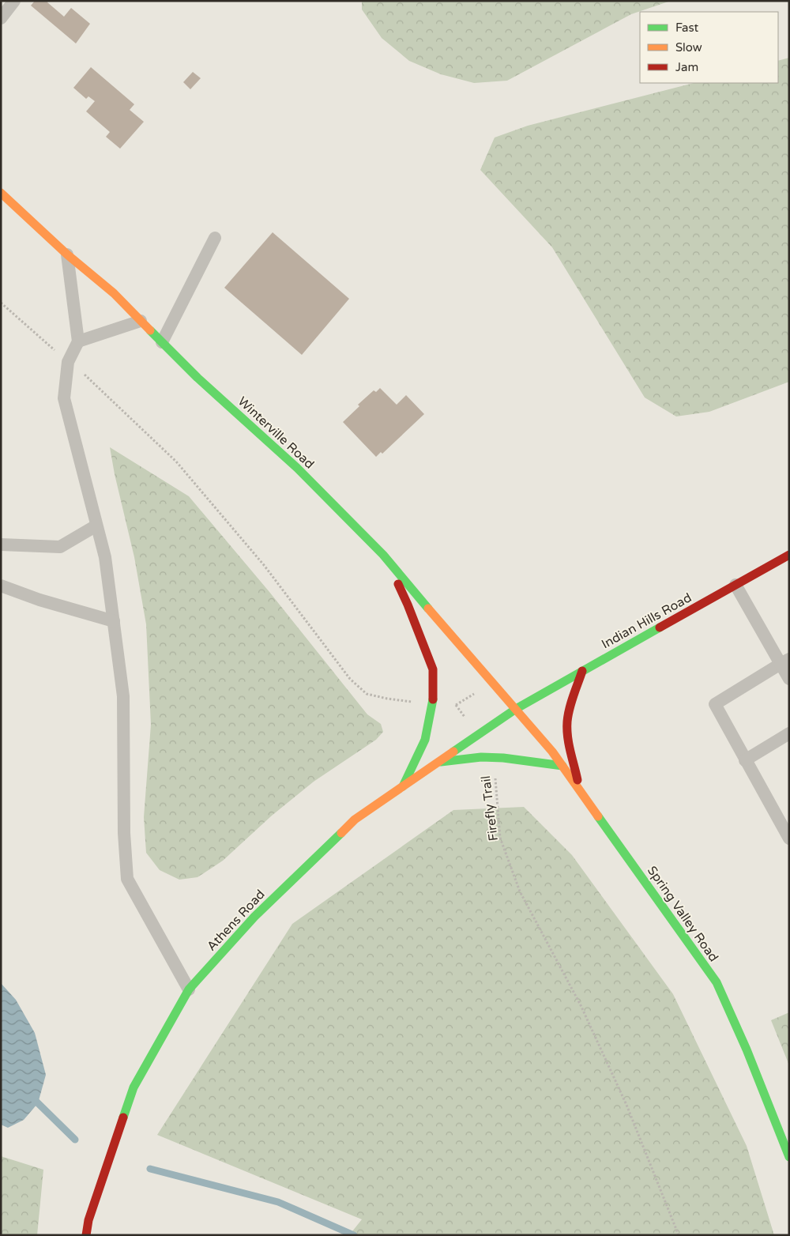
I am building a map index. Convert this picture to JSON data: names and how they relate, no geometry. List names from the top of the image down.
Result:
{
  "streets": {
    "street": [
      "Winterville Road",
      "Indian Hills Road",
      "Spring Valley Road",
      "Athens Road"
    ],
    "path": ["Firefly Trail"]
  },
  "crossings": [
    ["Winterville Road", "Indian Hills Road"],
    ["Winterville Road", "Spring Valley Road"],
    ["Winterville Road", "Athens Road"],
    ["Indian Hills Road", "Spring Valley Road"],
    ["Indian Hills Road", "Athens Road"],
    ["Spring Valley Road", "Athens Road"]
  ],
  "legend": ["Fast", "Slow", "Jam"]
}
